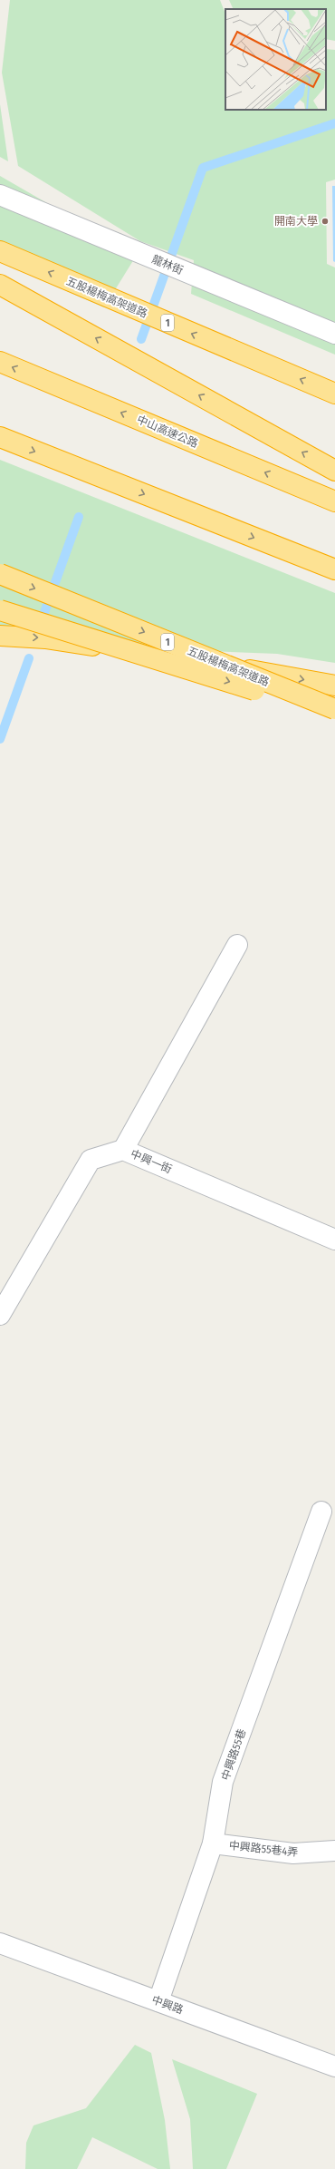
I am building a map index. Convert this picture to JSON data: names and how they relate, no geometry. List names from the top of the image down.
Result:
{
  "streets": {
    "highway": ["五股楊梅高架道路", "1", "中山高速公路"],
    "street": [
      "龍林街",
      "中興一街",
      "中興路55巷",
      "中興路55巷4弄",
      "中興路"
    ]
  },
  "crossings": [
    ["中興路55巷", "中興路55巷4弄"],
    ["中興路55巷", "中興路"]
  ],
  "places": ["開南大學"]
}
